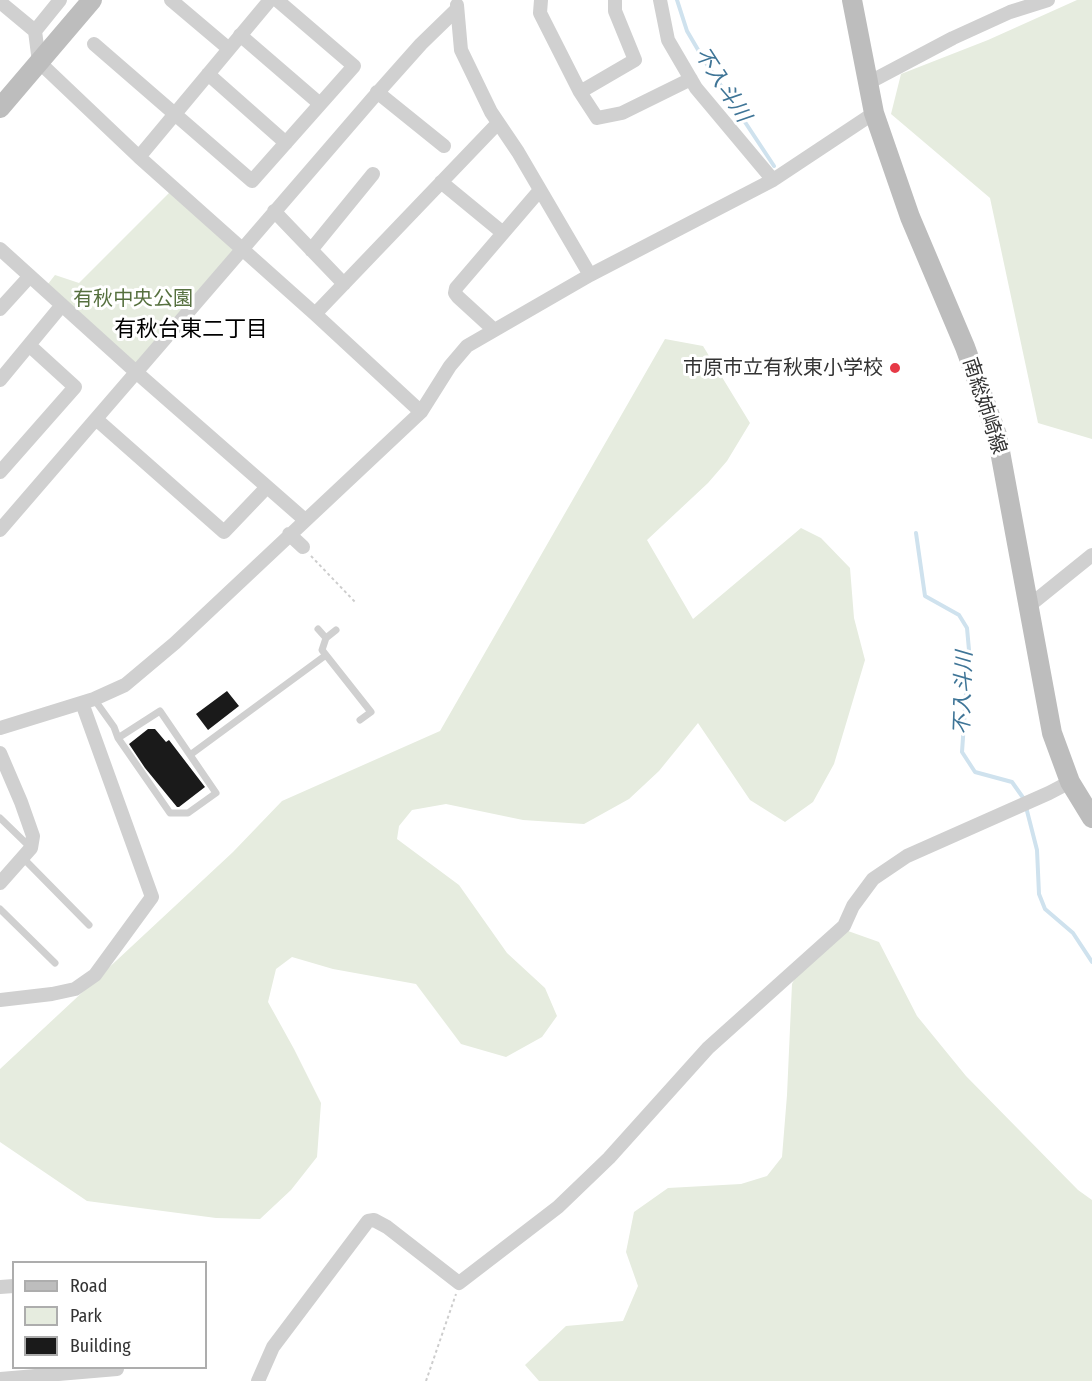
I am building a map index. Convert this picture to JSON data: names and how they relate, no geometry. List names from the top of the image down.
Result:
{
  "streets": {
    "main road": ["南総姉崎線"]
  },
  "districts": ["有秋台東二丁目"],
  "water": ["不入斗川"],
  "parks": ["有秋中央公園"],
  "places": ["市原市立有秋東小学校"],
  "legend": ["Road", "Park", "Building"]
}
